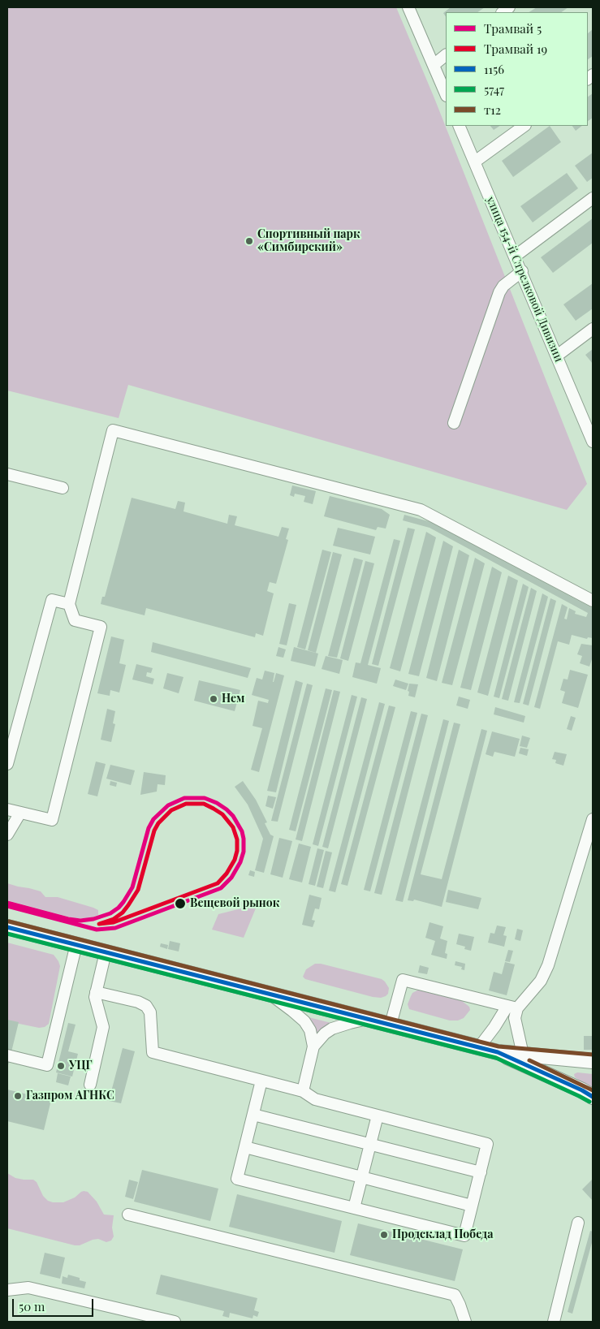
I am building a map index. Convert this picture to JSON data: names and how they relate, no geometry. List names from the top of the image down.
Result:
{
  "streets": {
    "street": ["улица 154-й Стрелковой Дивизии"]
  },
  "places": [
    "Спортивный парк «Симбирский»",
    "Нем",
    "Вещевой рынок",
    "УЦГ",
    "Газпром АГНКС",
    "Продсклад Победа"
  ],
  "lines": [
    "tram line 5",
    "tram line 19",
    "transit line т12",
    "transit line 1156",
    "transit line 5747"
  ],
  "legend": [
    "Трамвай 5",
    "Трамвай 19",
    "1156",
    "5747",
    "т12"
  ],
  "scale_bar": "50 m"
}
